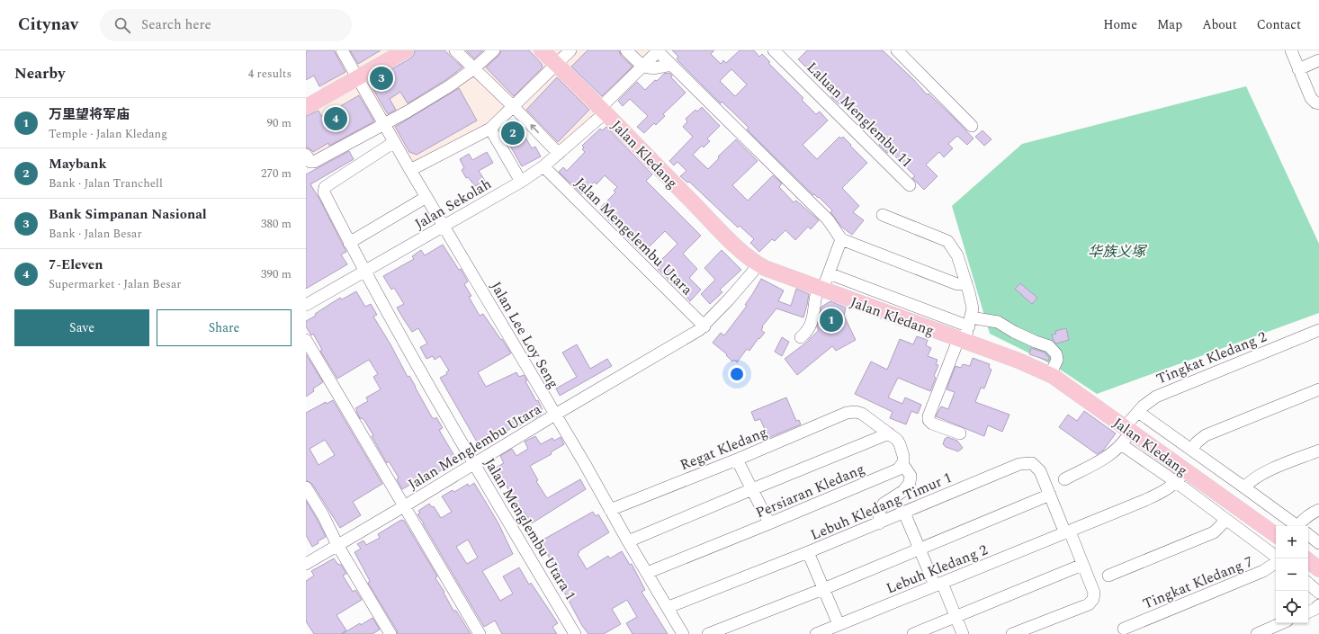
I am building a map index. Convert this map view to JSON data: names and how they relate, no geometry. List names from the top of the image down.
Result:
{
  "streets": {
    "main road": ["Jalan Kledang"],
    "street": [
      "Laluan Menglembu 11",
      "Jalan Sekolah",
      "Jalan Mengelembu Utara",
      "Jalan Lee Loy Seng",
      "Tingkat Kledang 2",
      "Jalan Menglembu Utara",
      "Regat Kledang",
      "Persiaran Kledang",
      "Lebuh Kledang Timur 1",
      "Jalan Menglembu Utara 1",
      "Lebuh Kledang 2",
      "Tingkat Kledang 7"
    ]
  },
  "crossings": [
    ["Jalan Kledang", "Jalan Sekolah"],
    ["Jalan Kledang", "Tingkat Kledang 2"],
    ["Jalan Kledang", "Jalan Menglembu Utara"],
    ["Jalan Kledang", "Lebuh Kledang 2"],
    ["Jalan Sekolah", "Jalan Mengelembu Utara"],
    ["Jalan Sekolah", "Jalan Lee Loy Seng"],
    ["Jalan Sekolah", "Jalan Menglembu Utara 1"],
    ["Jalan Mengelembu Utara", "Jalan Menglembu Utara"],
    ["Jalan Lee Loy Seng", "Jalan Menglembu Utara"],
    ["Jalan Lee Loy Seng", "Regat Kledang"],
    ["Jalan Lee Loy Seng", "Persiaran Kledang"],
    ["Jalan Lee Loy Seng", "Lebuh Kledang Timur 1"],
    ["Jalan Lee Loy Seng", "Jalan Menglembu Utara 1"],
    ["Jalan Menglembu Utara", "Jalan Menglembu Utara 1"],
    ["Lebuh Kledang Timur 1", "Lebuh Kledang 2"]
  ],
  "parks": ["华族义塚"],
  "page": {
    "header": "Citynav",
    "search": "Search here",
    "nav": [
      "Home",
      "Map",
      "About",
      "Contact"
    ],
    "heading": ["Nearby", "4 results"],
    "pins": [
      "3",
      "4",
      "2",
      "1"
    ],
    "list": [
      {
        "mark": "1",
        "name": "万里望将军庙",
        "note": "Temple · Jalan Kledang",
        "value": "90 m"
      },
      {
        "mark": "2",
        "name": "Maybank",
        "note": "Bank · Jalan Tranchell",
        "value": "270 m"
      },
      {
        "mark": "3",
        "name": "Bank Simpanan Nasional",
        "note": "Bank · Jalan Besar",
        "value": "380 m"
      },
      {
        "mark": "4",
        "name": "7-Eleven",
        "note": "Supermarket · Jalan Besar",
        "value": "390 m"
      }
    ],
    "buttons": ["Save", "Share"],
    "map_buttons": ["+", "−"]
  }
}
